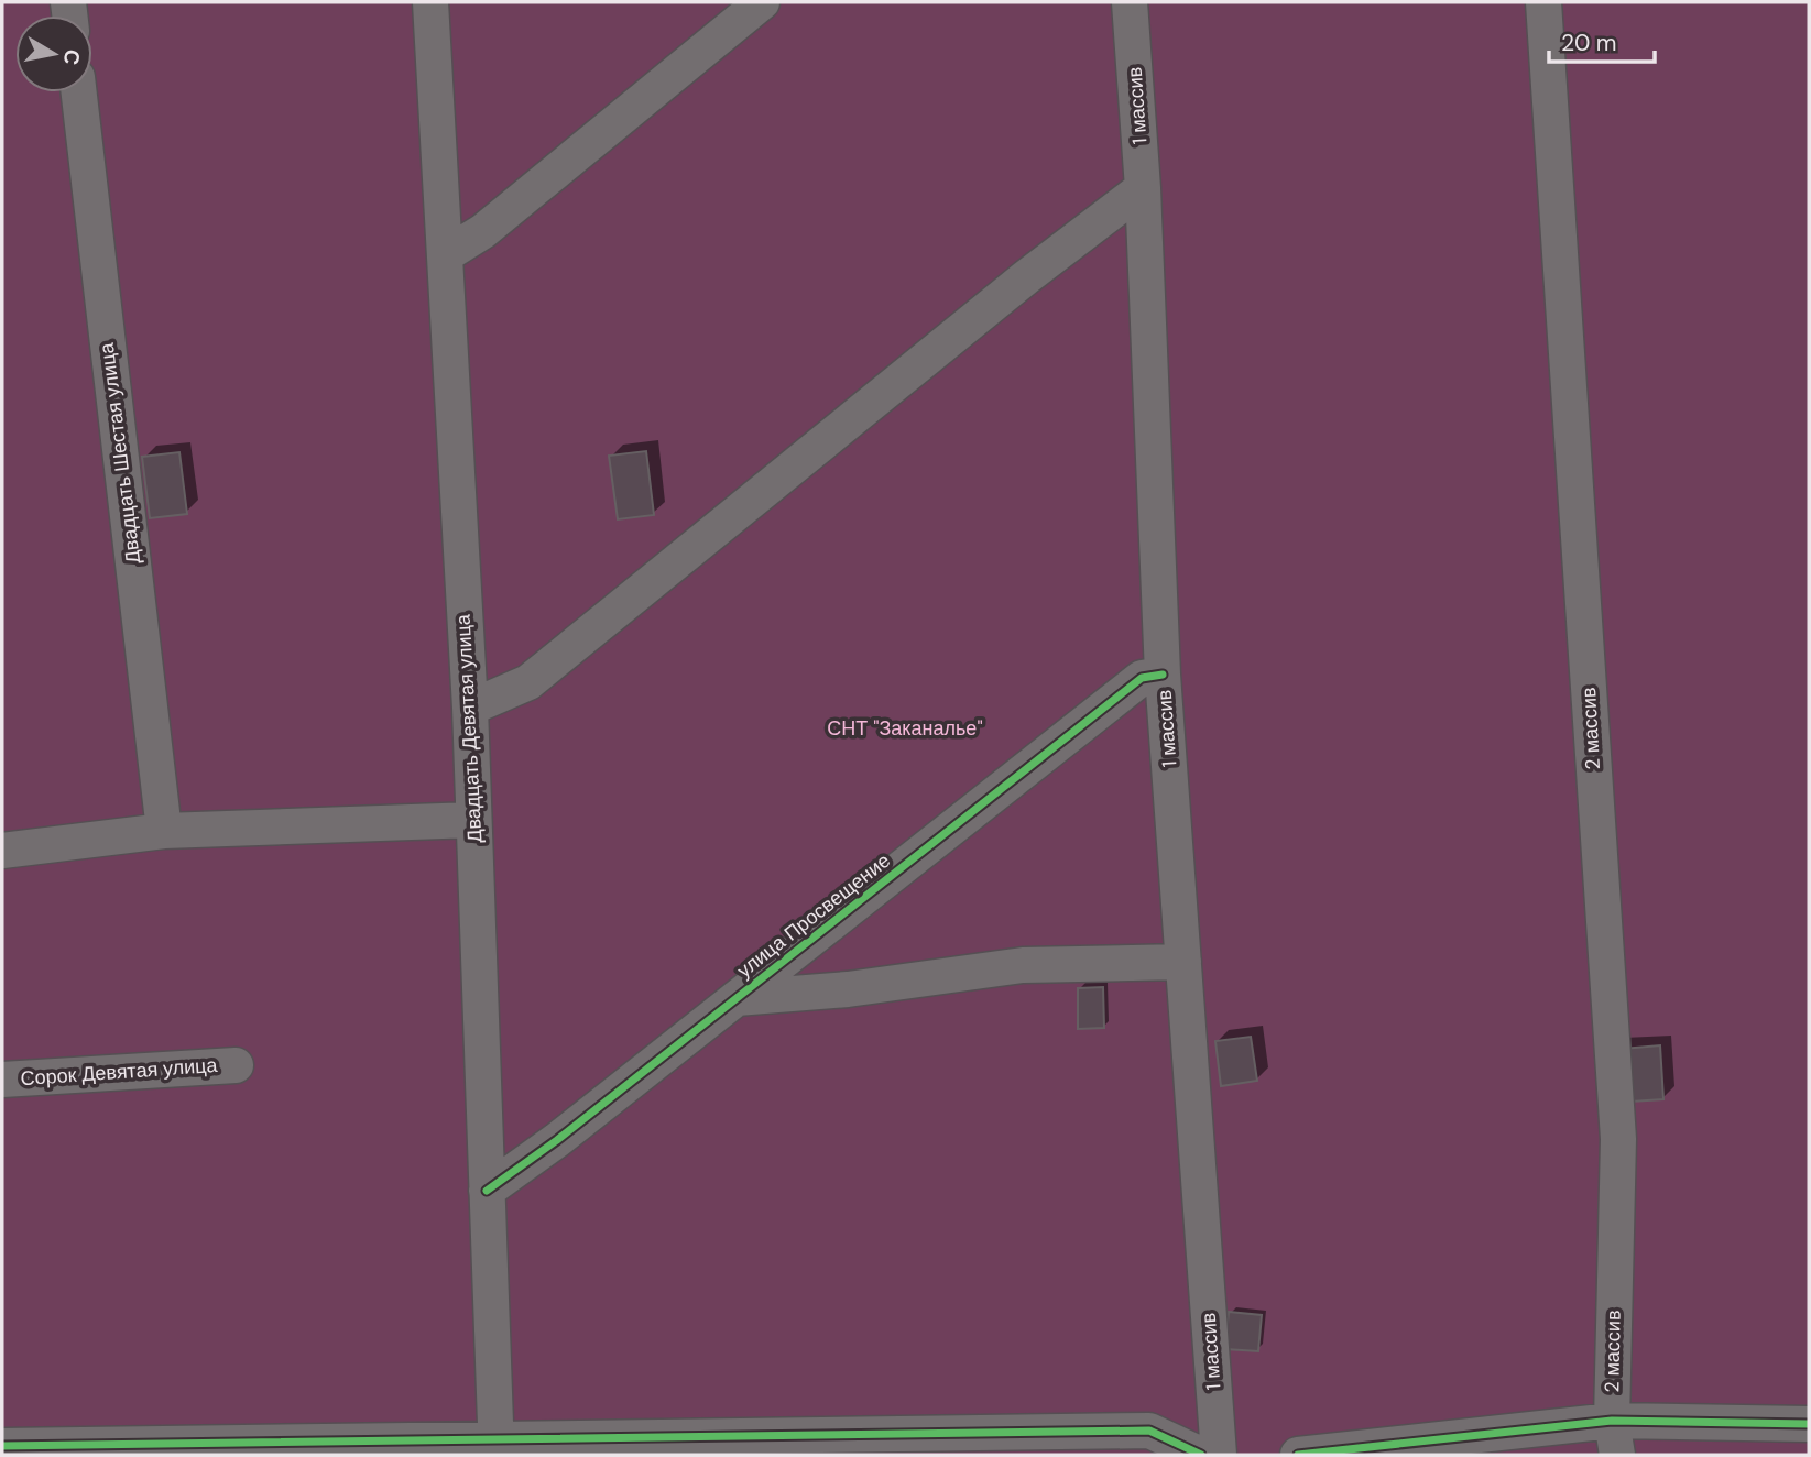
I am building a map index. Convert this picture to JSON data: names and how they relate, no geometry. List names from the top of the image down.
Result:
{
  "streets": {
    "street": [
      "1 массив",
      "Двадцать Шестая улица",
      "Двадцать Девятая улица",
      "2 массив",
      "улица Просвещение",
      "Сорок Девятая улица"
    ]
  },
  "crossings": [
    ["1 массив", "улица Просвещение"],
    ["Двадцать Девятая улица", "улица Просвещение"]
  ],
  "parks": ["СНТ \"Заканалье\""],
  "scale_bar": "20 m",
  "north": "right"
}
